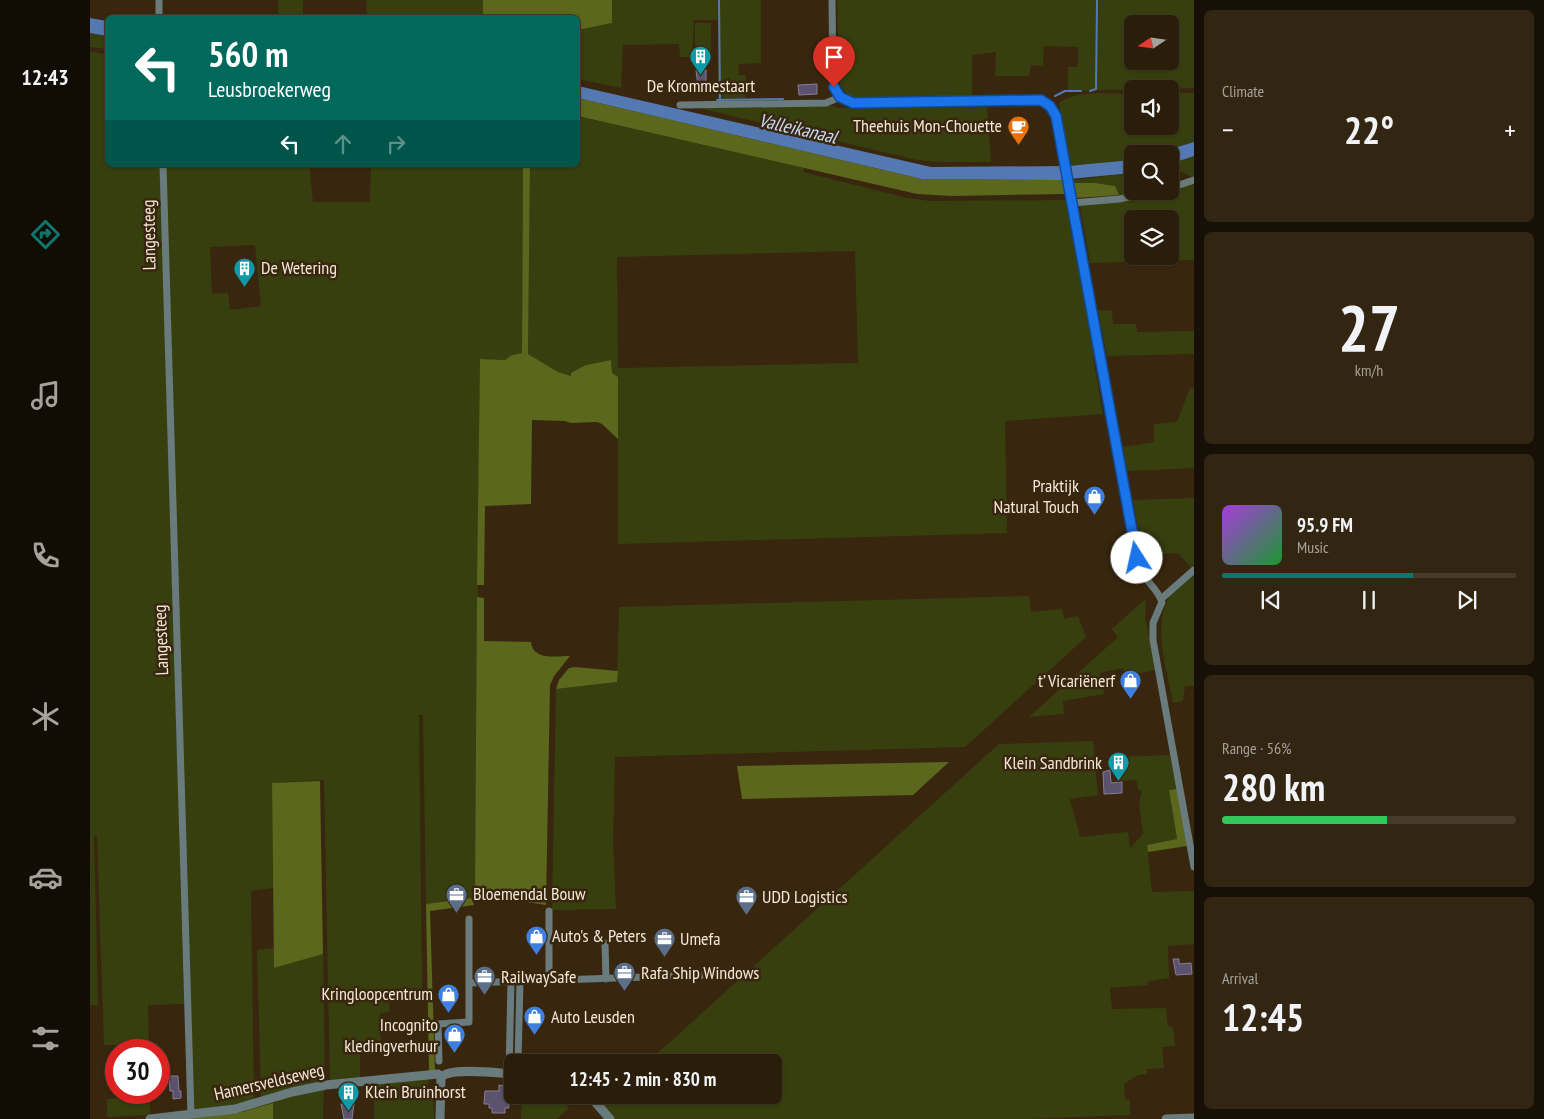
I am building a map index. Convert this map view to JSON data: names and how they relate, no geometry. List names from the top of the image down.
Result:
{
  "streets": {
    "street": ["Langesteeg", "Hamersveldseweg"]
  },
  "crossings": [
    ["Langesteeg", "Hamersveldseweg"]
  ],
  "water": ["Valleikanaal"],
  "places": {
    "building": [
      "De Krommestaart",
      "De Wetering",
      "Klein Sandbrink",
      "Klein Bruinhorst"
    ],
    "cafe": ["Theehuis Mon-Chouette"],
    "shop": [
      "Praktijk Natural Touch",
      "t’ Vicariënerf",
      "Auto's & Peters",
      "Kringloopcentrum",
      "Auto Leusden",
      "Incognito kledingverhuur"
    ],
    "office": [
      "Bloemendal Bouw",
      "UDD Logistics",
      "Umefa",
      "Rafa Ship Windows",
      "RailwaySafe"
    ]
  },
  "north": "left",
  "page": {
    "tabs": "12:43",
    "tile": [
      "Climate",
      ["27", "km/h"],
      ["Range · 56%", "280 km"],
      ["Arrival", "12:45"]
    ],
    "turn": ["560 m", "Leusbroekerweg"],
    "heat": ["−", "22°", "+"],
    "song": ["95.9 FM", "Music"],
    "limit": "30",
    "trip": "12:45 · 2 min · 830 m"
  }
}
